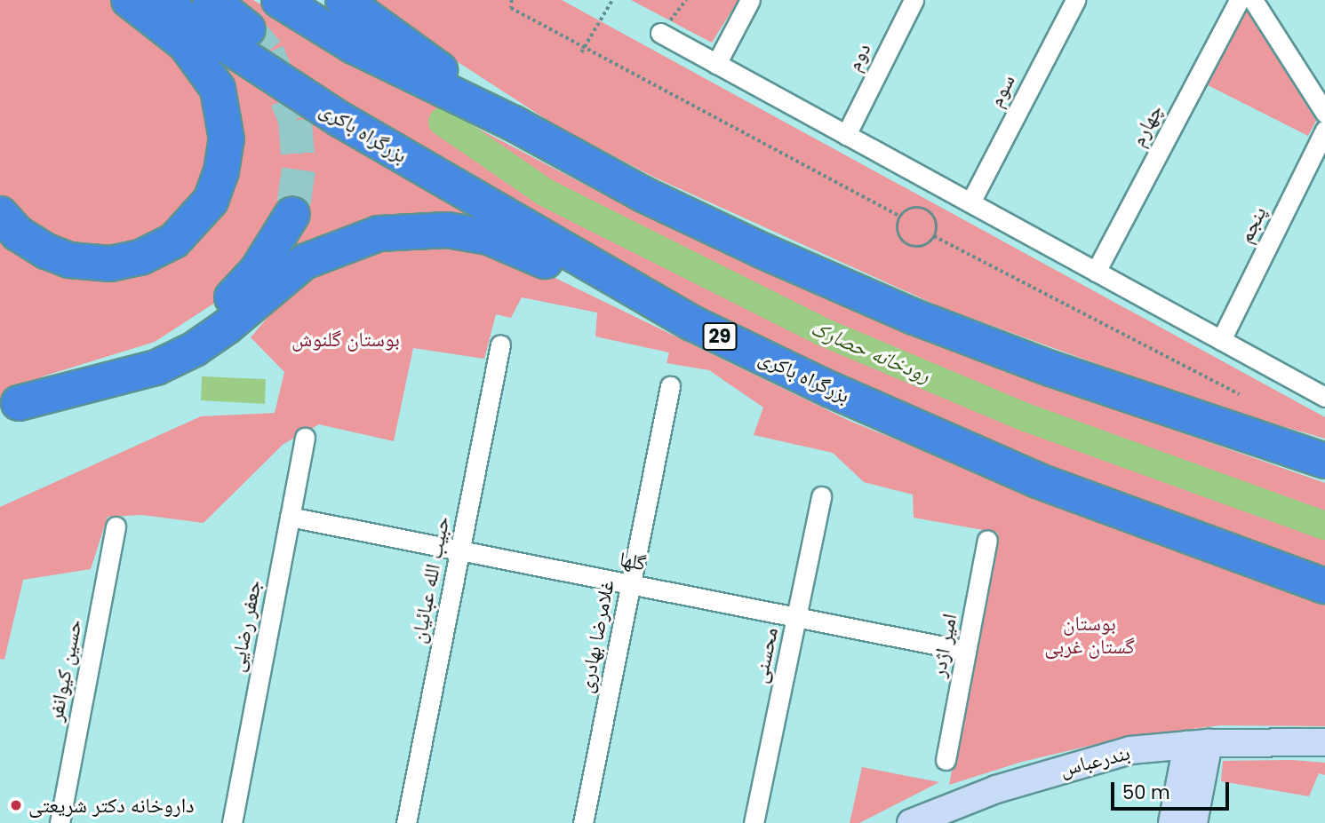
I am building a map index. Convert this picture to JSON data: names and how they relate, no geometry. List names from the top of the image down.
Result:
{
  "streets": {
    "highway": ["بزرگراه باکری", "29"],
    "street": [
      "دوم",
      "سوم",
      "چهارم",
      "پنجم",
      "گلها",
      "حبیب الله عبائیان",
      "جعفر رضایی",
      "غلامرضا بهادری",
      "امیر اژدر",
      "محسنی",
      "حسین کیوانفر",
      "بندرعباس"
    ]
  },
  "crossings": [
    ["گلها", "حبیب الله عبائیان"],
    ["گلها", "جعفر رضایی"],
    ["گلها", "غلامرضا بهادری"],
    ["گلها", "امیر اژدر"],
    ["گلها", "محسنی"]
  ],
  "water": ["رودخانه حصارک"],
  "parks": ["بوستان گلنوش", "بوستان گستان غربی"],
  "places": ["داروخانه دکتر شریعتی"],
  "scale_bar": "50 m"
}
